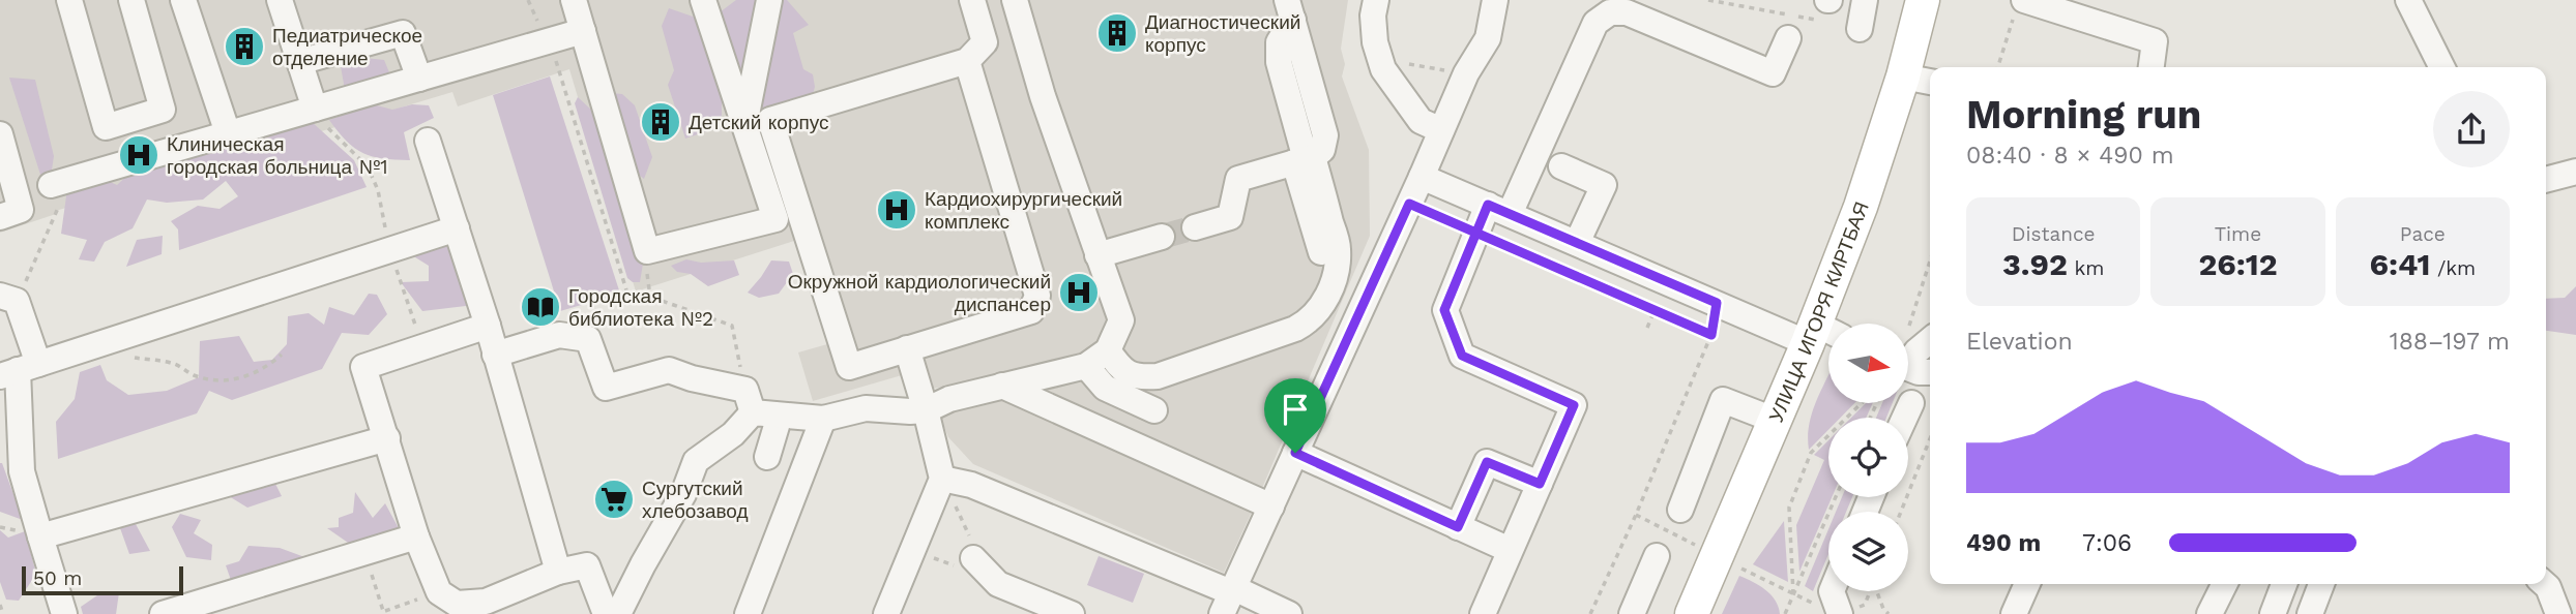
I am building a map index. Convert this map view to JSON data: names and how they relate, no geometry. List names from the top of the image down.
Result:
{
  "streets": {
    "main road": ["УЛИЦА ИГОРЯ КИРТБАЯ"]
  },
  "places": {
    "building": ["Диагностический корпус", "Педиатрическое отделение", "Детский корпус"],
    "hospital": ["Клиническая городская больница №1", "Кардиохирургический комплекс", "Окружной кардиологический диспансер"],
    "library": ["Городская библиотека №2"],
    "supermarket": ["Сургутский хлебозавод"]
  },
  "scale_bar": "50 m",
  "north": "right",
  "page": {
    "heading": ["Morning run", "08:40 · 8 × 490 m"],
    "stats": [
      ["Distance", "3.92 km"],
      ["Time", "26:12"],
      ["Pace", "6:41 /km"]
    ],
    "chart": ["Elevation", "188–197 m"],
    "list": [
      {
        "name": "490 m",
        "note": "7:06"
      }
    ],
    "scale": "50 m"
  }
}
